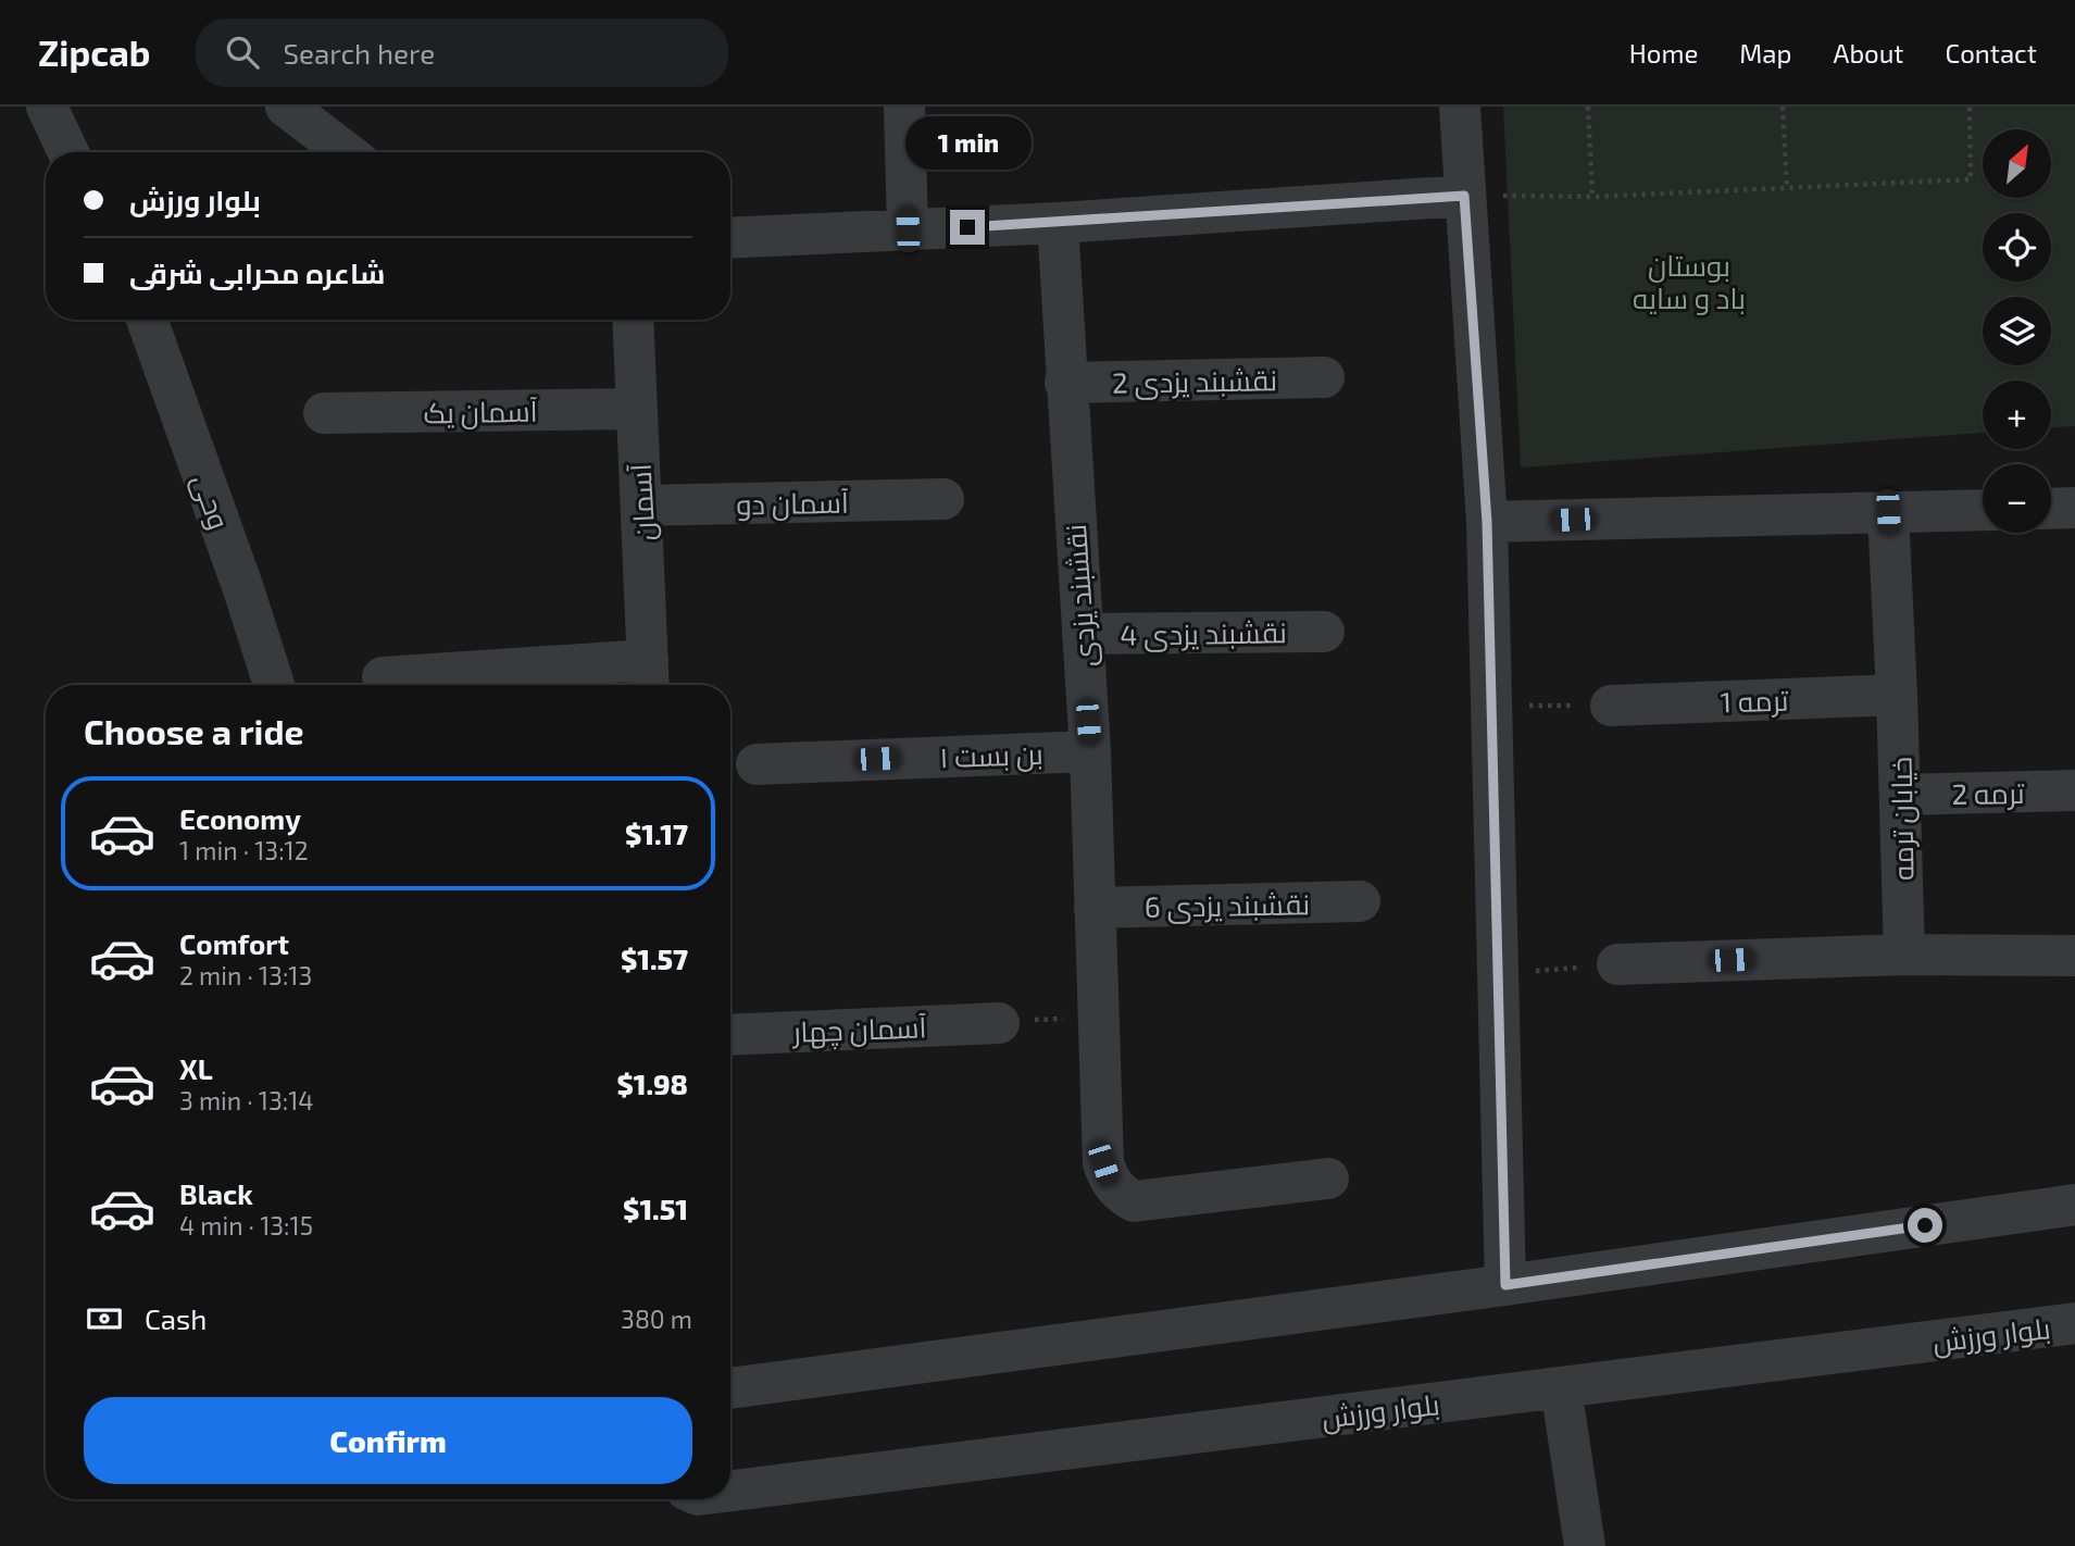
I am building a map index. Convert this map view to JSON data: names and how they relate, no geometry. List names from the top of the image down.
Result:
{
  "streets": {
    "street": [
      "نقشبند یزدی 2",
      "آسمان یک",
      "وحی",
      "آسمان",
      "آسمان دو",
      "نقشبند یزدی",
      "نقشبند یزدی 4",
      "ترمه 1",
      "بن بست ۱",
      "ترمه 2",
      "خیابان ترمه",
      "نقشبند یزدی 6",
      "آسمان چهار",
      "بلوار ورزش"
    ]
  },
  "crossings": [
    ["نقشبند یزدی 2", "نقشبند یزدی"],
    ["آسمان یک", "آسمان"],
    ["آسمان", "آسمان دو"],
    ["نقشبند یزدی", "نقشبند یزدی 4"],
    ["نقشبند یزدی", "بن بست ۱"],
    ["نقشبند یزدی", "نقشبند یزدی 6"],
    ["ترمه 1", "خیابان ترمه"],
    ["ترمه 2", "خیابان ترمه"]
  ],
  "parks": ["بوستان باد و سایه"],
  "north": "top right",
  "page": {
    "header": "Zipcab",
    "search": "Search here",
    "nav": [
      "Home",
      "Map",
      "About",
      "Contact"
    ],
    "bubble": "1 min",
    "map_buttons": ["+", "−"],
    "banner": ["بلوار ورزش", "شاعره محرابی شرقی"],
    "heading": "Choose a ride",
    "list": [
      {
        "name": "Economy",
        "note": "1 min · 13:12",
        "value": "$1.17"
      },
      {
        "name": "Comfort",
        "note": "2 min · 13:13",
        "value": "$1.57"
      },
      {
        "name": "XL",
        "note": "3 min · 13:14",
        "value": "$1.98"
      },
      {
        "name": "Black",
        "note": "4 min · 13:15",
        "value": "$1.51"
      }
    ],
    "pay": ["Cash", "380 m"],
    "buttons": "Confirm"
  }
}
